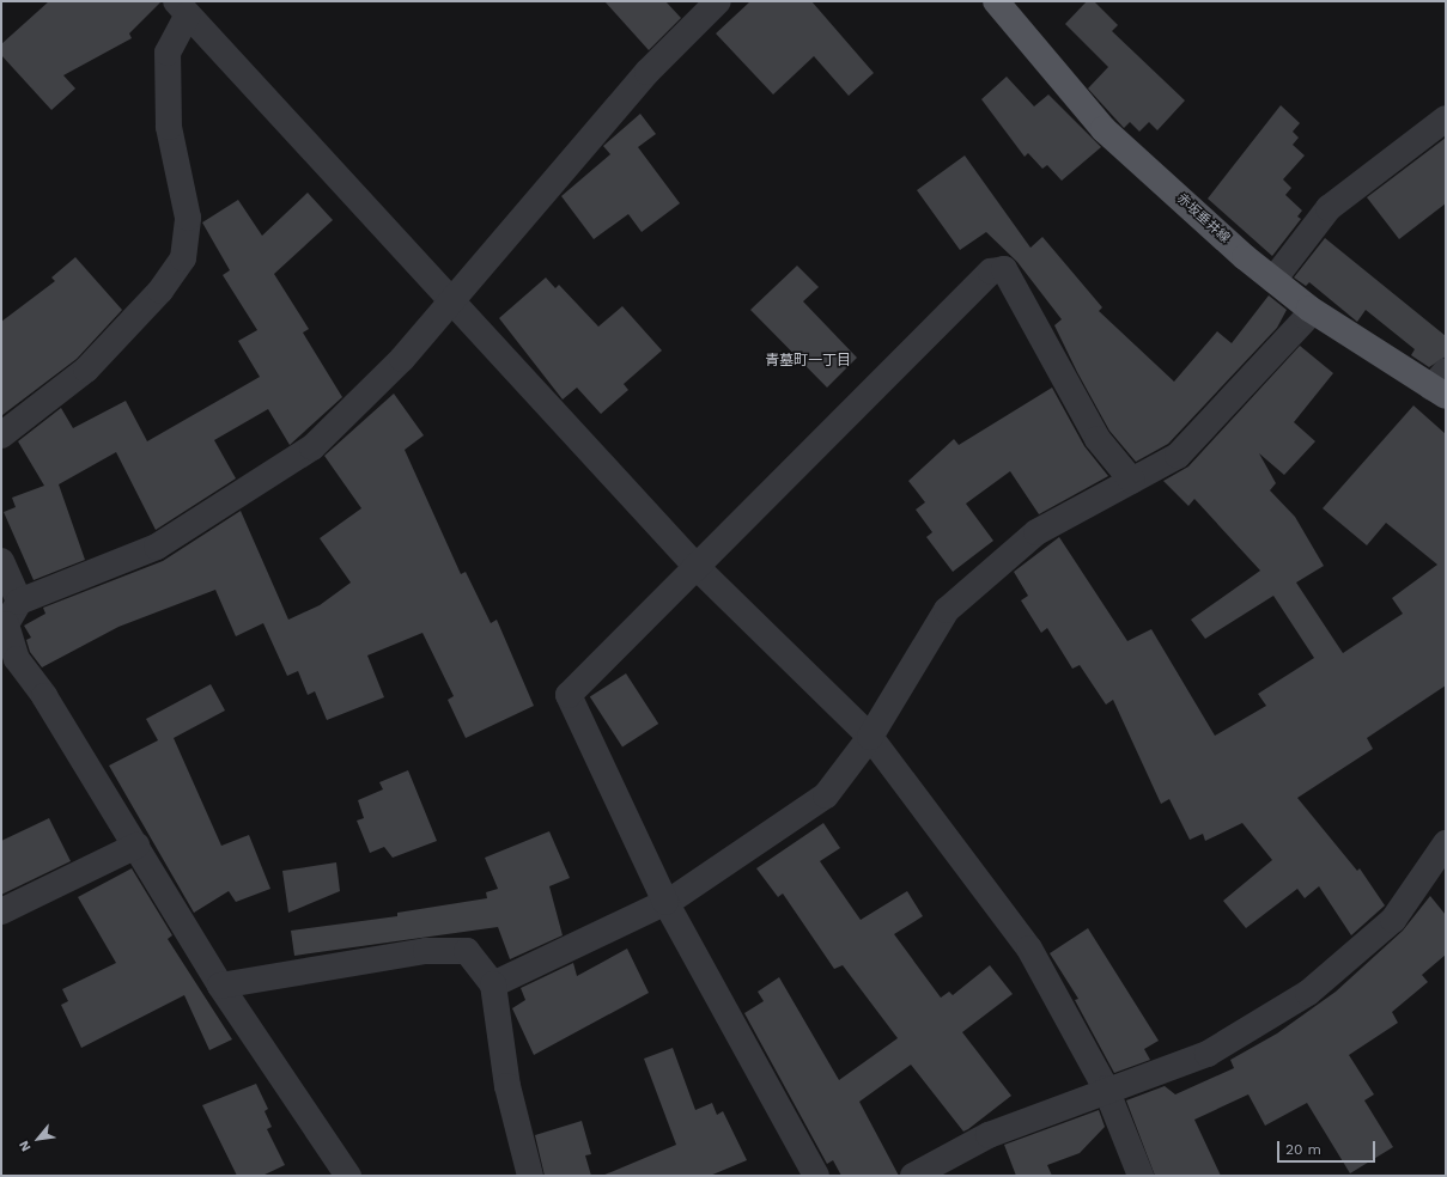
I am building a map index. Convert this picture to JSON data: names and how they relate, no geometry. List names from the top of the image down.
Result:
{
  "streets": {
    "main road": ["赤坂垂井線"]
  },
  "districts": ["青墓町一丁目"],
  "scale_bar": "20 m",
  "north": "bottom left"
}
